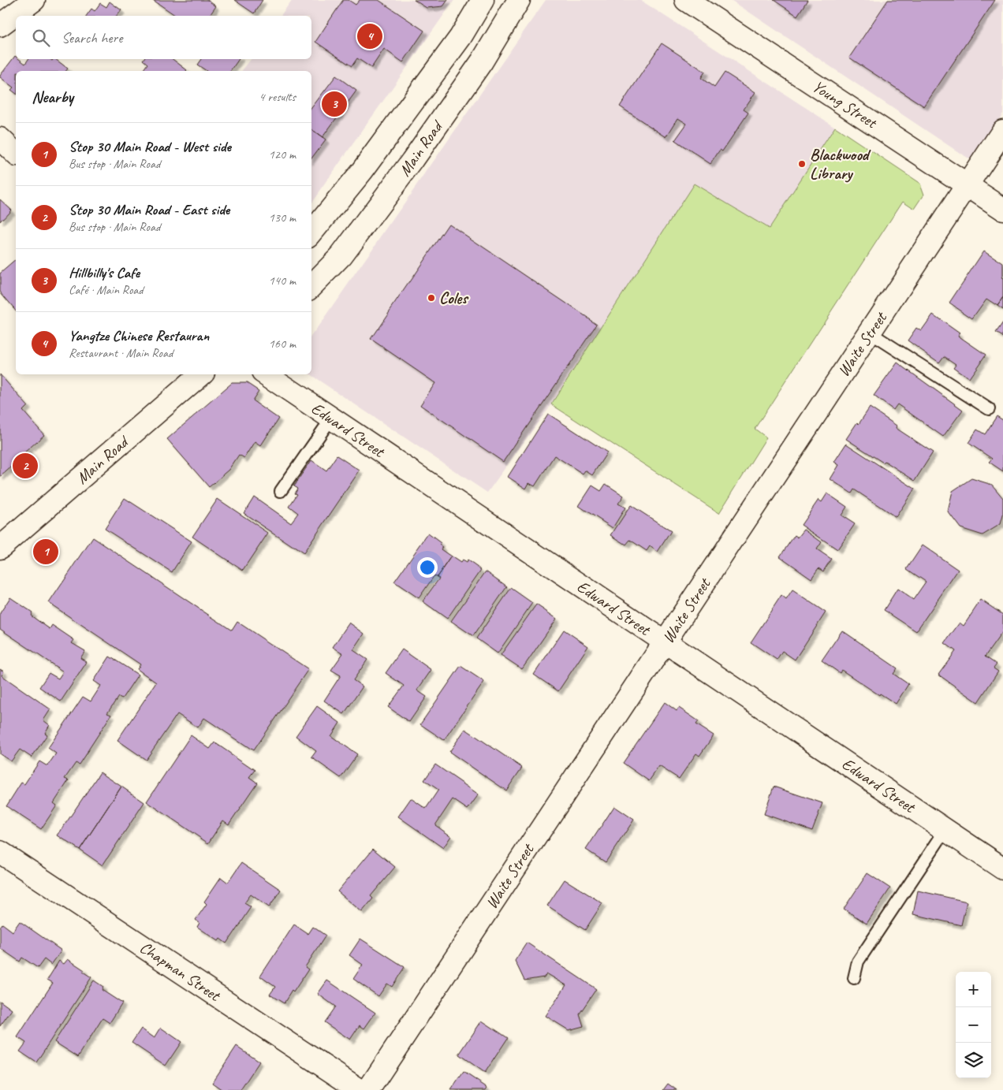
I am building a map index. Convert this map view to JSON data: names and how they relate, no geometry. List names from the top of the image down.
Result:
{
  "streets": {
    "street": [
      "Young Street",
      "Main Road",
      "Waite Street",
      "Edward Street",
      "Chapman Street"
    ]
  },
  "crossings": [
    ["Young Street", "Waite Street"],
    ["Waite Street", "Edward Street"]
  ],
  "places": ["Blackwood Library", "Coles"],
  "page": {
    "search": "Search here",
    "pins": [
      "4",
      "3",
      "2",
      "1"
    ],
    "heading": ["Nearby", "4 results"],
    "list": [
      {
        "mark": "1",
        "name": "Stop 30 Main Road - West side",
        "note": "Bus stop · Main Road",
        "value": "120 m"
      },
      {
        "mark": "2",
        "name": "Stop 30 Main Road - East side",
        "note": "Bus stop · Main Road",
        "value": "130 m"
      },
      {
        "mark": "3",
        "name": "Hillbilly's Cafe",
        "note": "Café · Main Road",
        "value": "140 m"
      },
      {
        "mark": "4",
        "name": "Yangtze Chinese Restauran",
        "note": "Restaurant · Main Road",
        "value": "160 m"
      }
    ],
    "map_buttons": ["+", "−"]
  }
}
